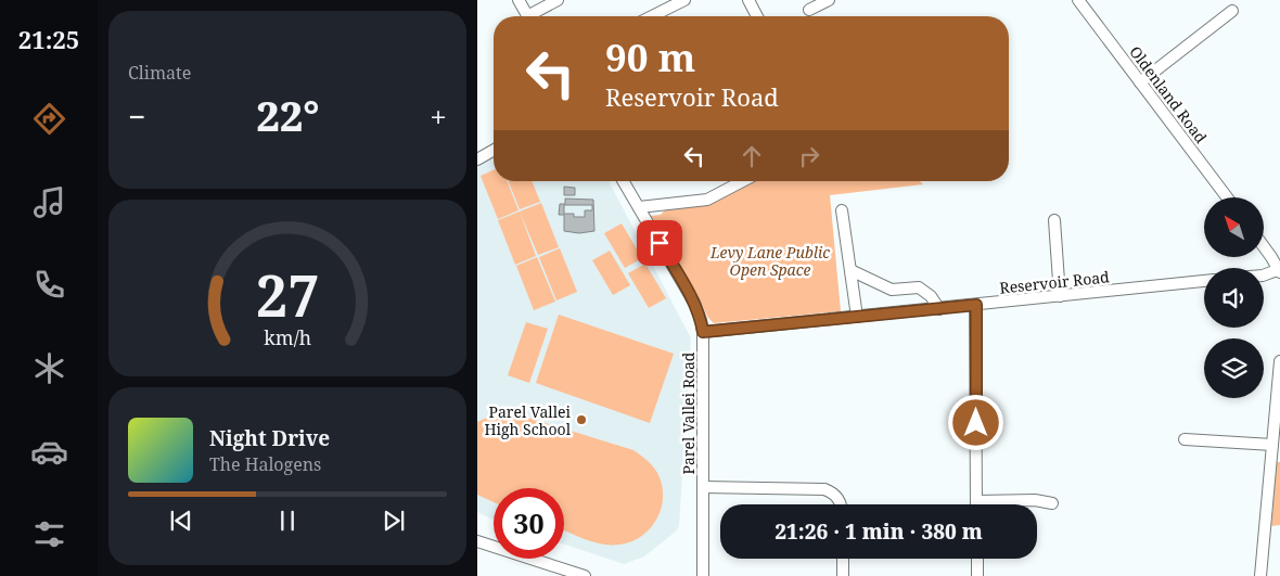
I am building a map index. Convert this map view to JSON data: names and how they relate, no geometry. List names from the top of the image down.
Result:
{
  "streets": {
    "street": ["Oldenland Road", "Reservoir Road", "Parel Vallei Road"]
  },
  "crossings": [
    ["Reservoir Road", "Parel Vallei Road"]
  ],
  "parks": ["Levy Lane Public Open Space"],
  "places": ["Parel Vallei High School"],
  "north": "top left",
  "page": {
    "tabs": "21:25",
    "tile": "Climate",
    "turn": ["90 m", "Reservoir Road"],
    "heat": ["−", "22°", "+"],
    "song": ["Night Drive", "The Halogens"],
    "limit": "30",
    "trip": "21:26 · 1 min · 380 m",
    "gauge": ["27", "km/h"]
  }
}
